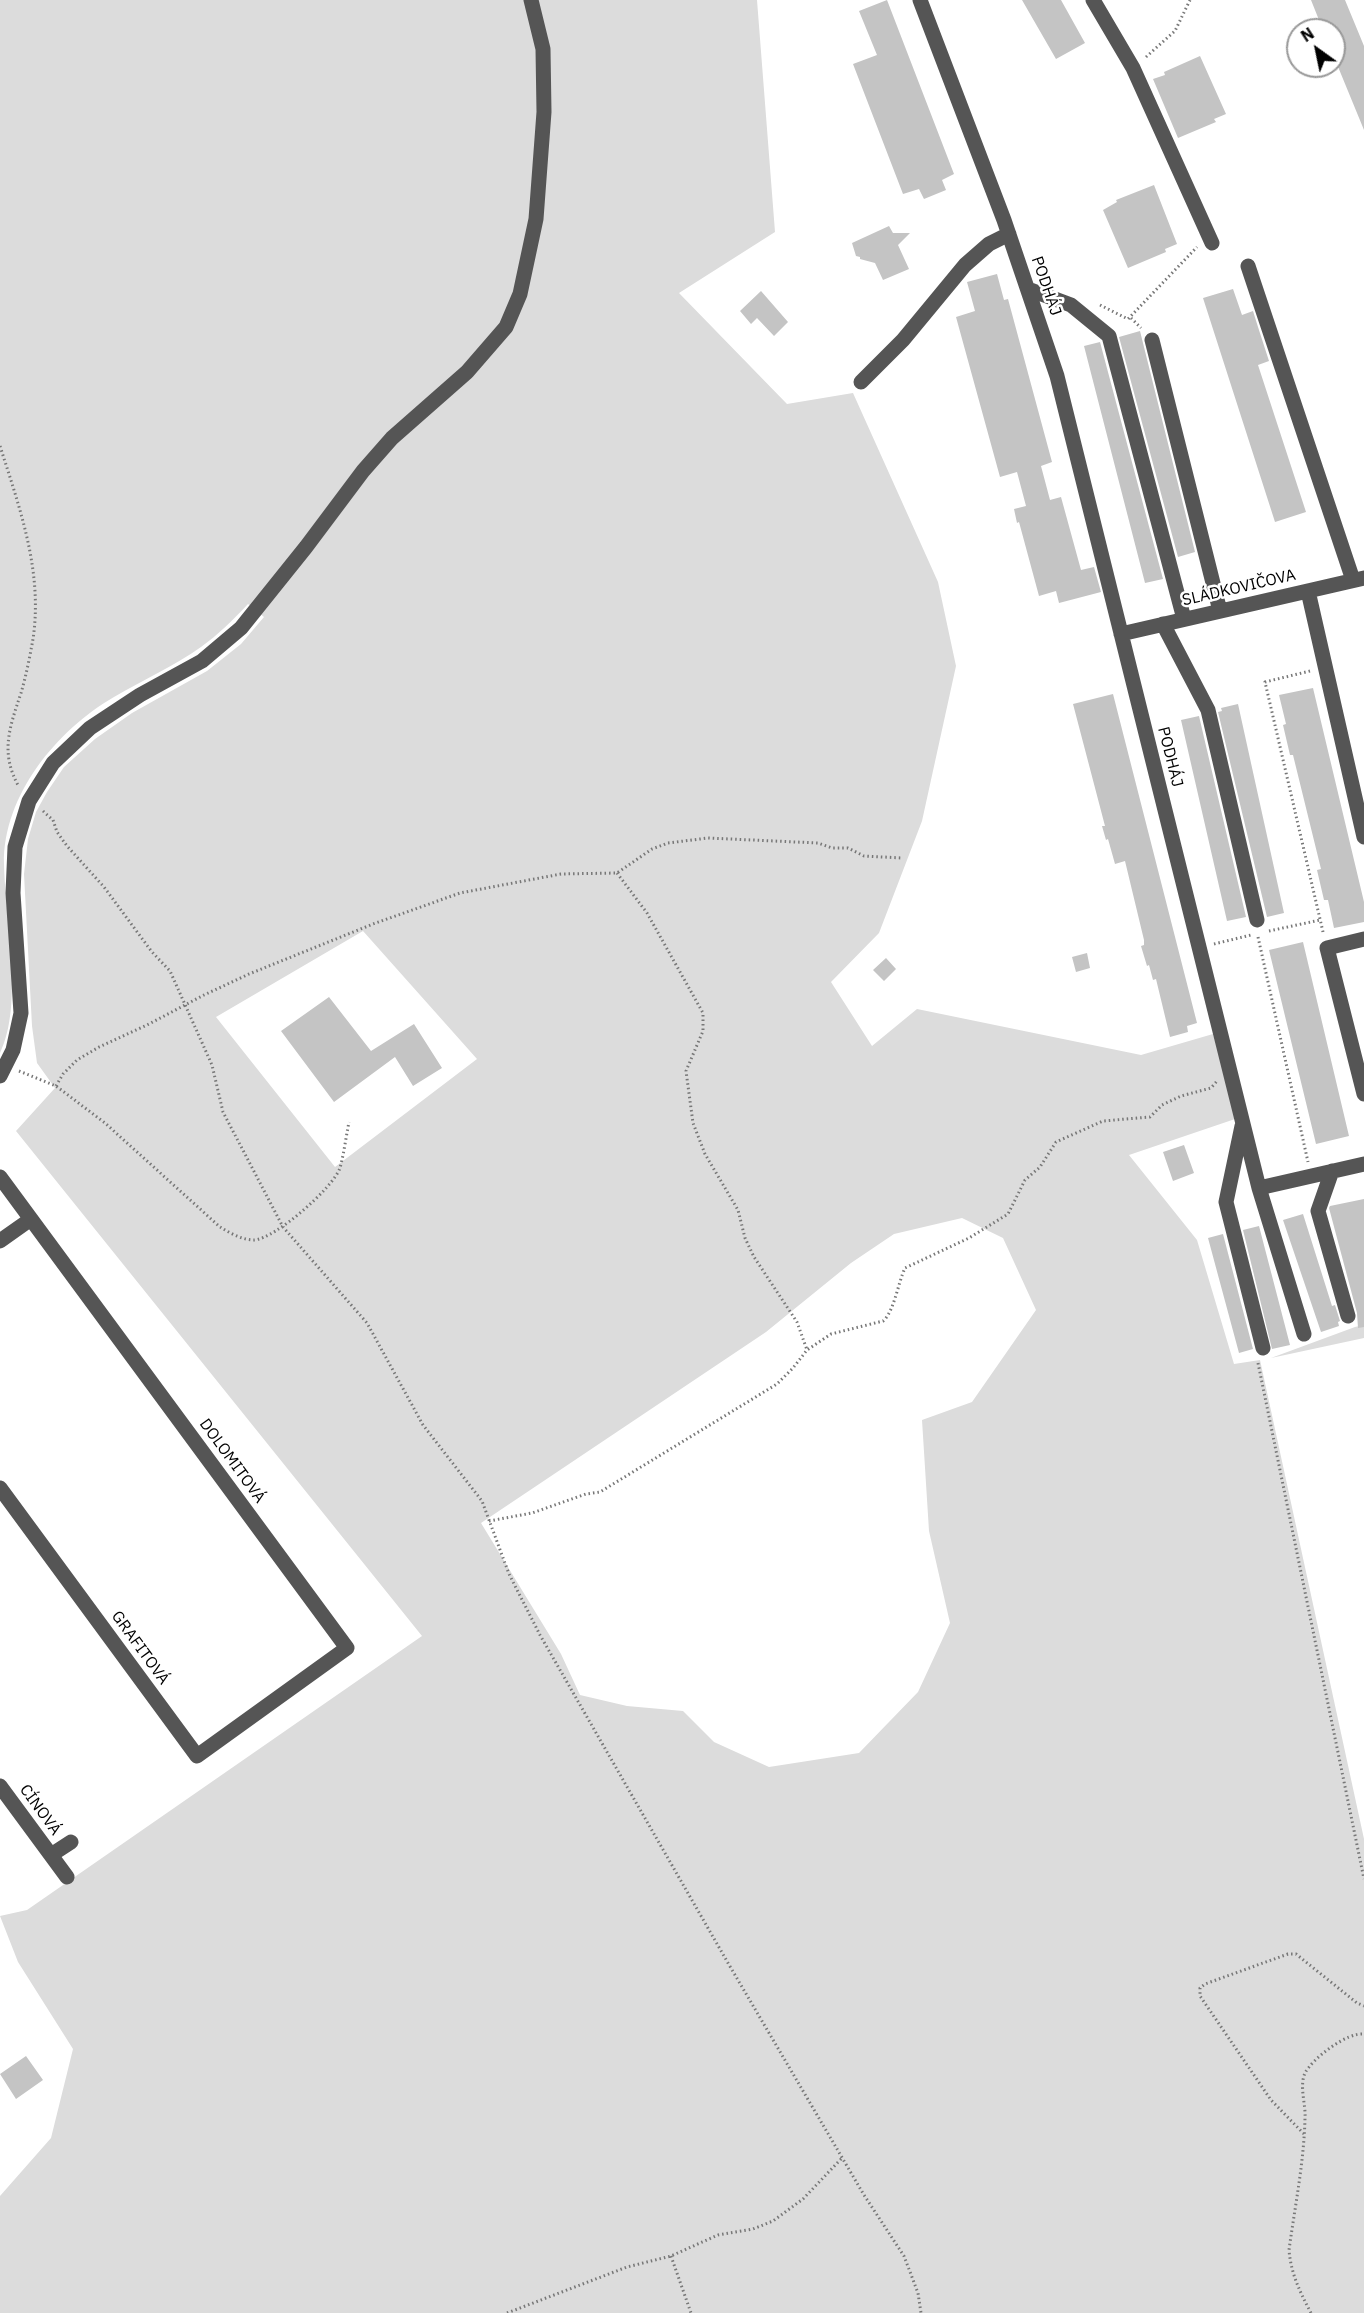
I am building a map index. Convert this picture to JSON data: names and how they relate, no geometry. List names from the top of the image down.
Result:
{
  "streets": {
    "street": [
      "PODHÁJ",
      "SLÁDKOVIČOVA",
      "DOLOMITOVÁ",
      "GRAFITOVÁ",
      "CÍNOVÁ"
    ]
  },
  "crossings": [
    ["PODHÁJ", "SLÁDKOVIČOVA"],
    ["DOLOMITOVÁ", "GRAFITOVÁ"]
  ],
  "north": "top left"
}
